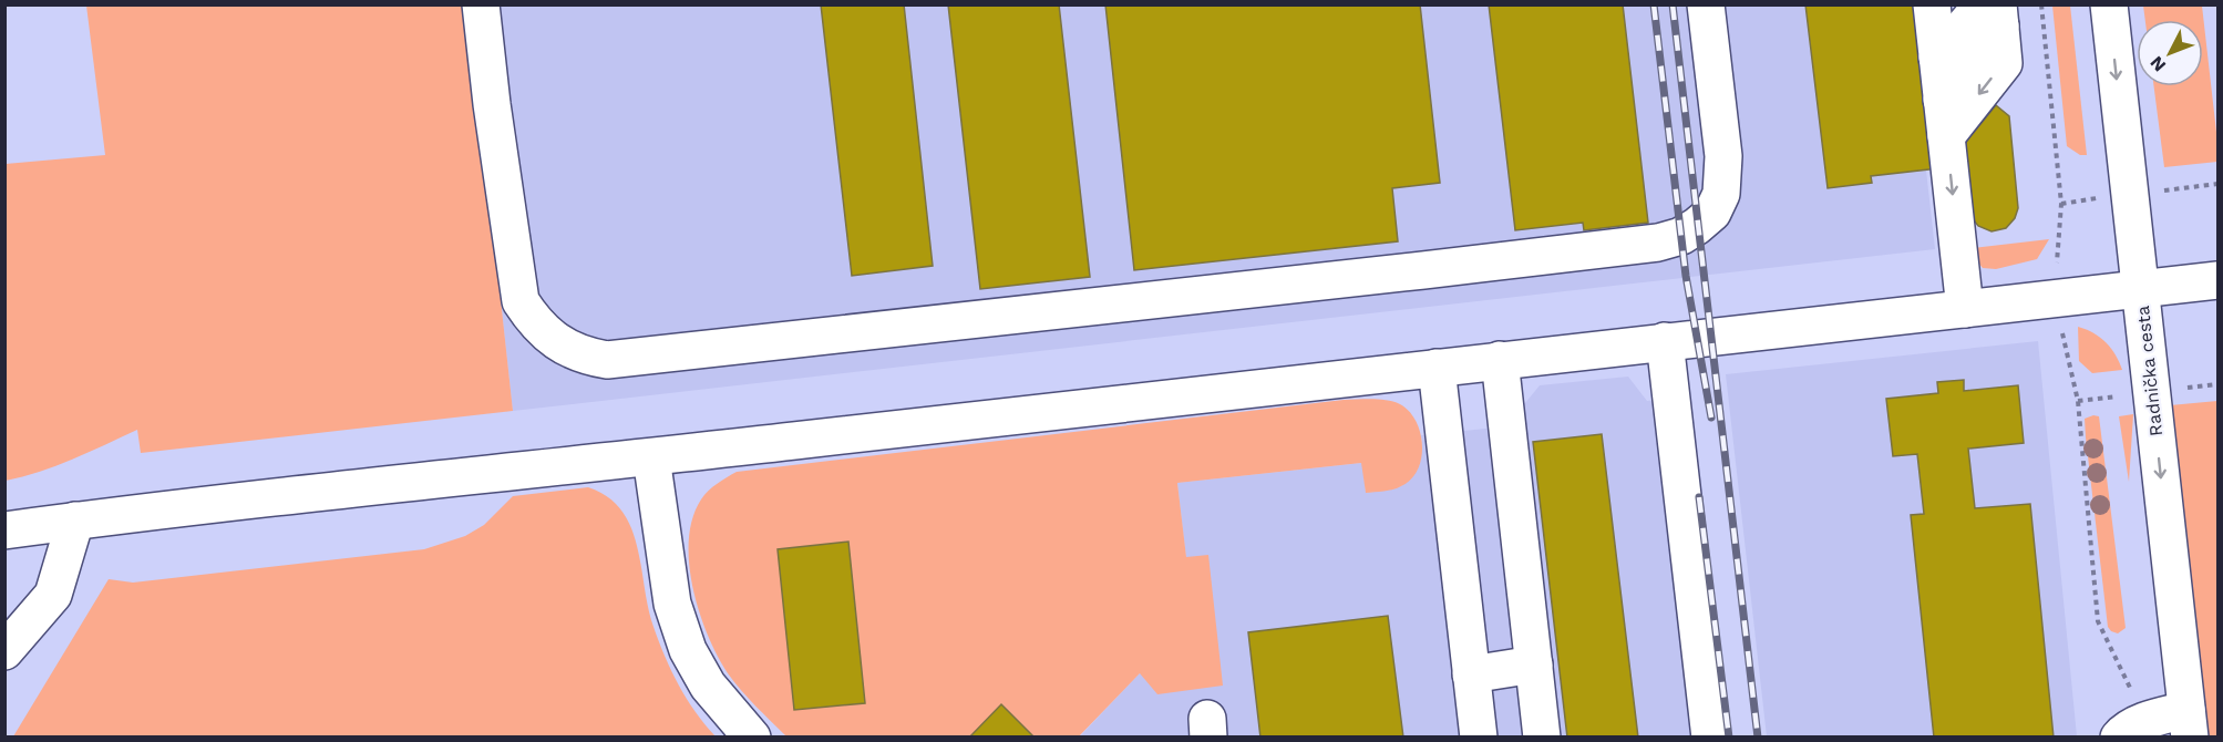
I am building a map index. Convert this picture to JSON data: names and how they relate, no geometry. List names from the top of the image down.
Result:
{
  "streets": {
    "street": ["Radnička cesta"]
  },
  "north": "bottom left"
}
